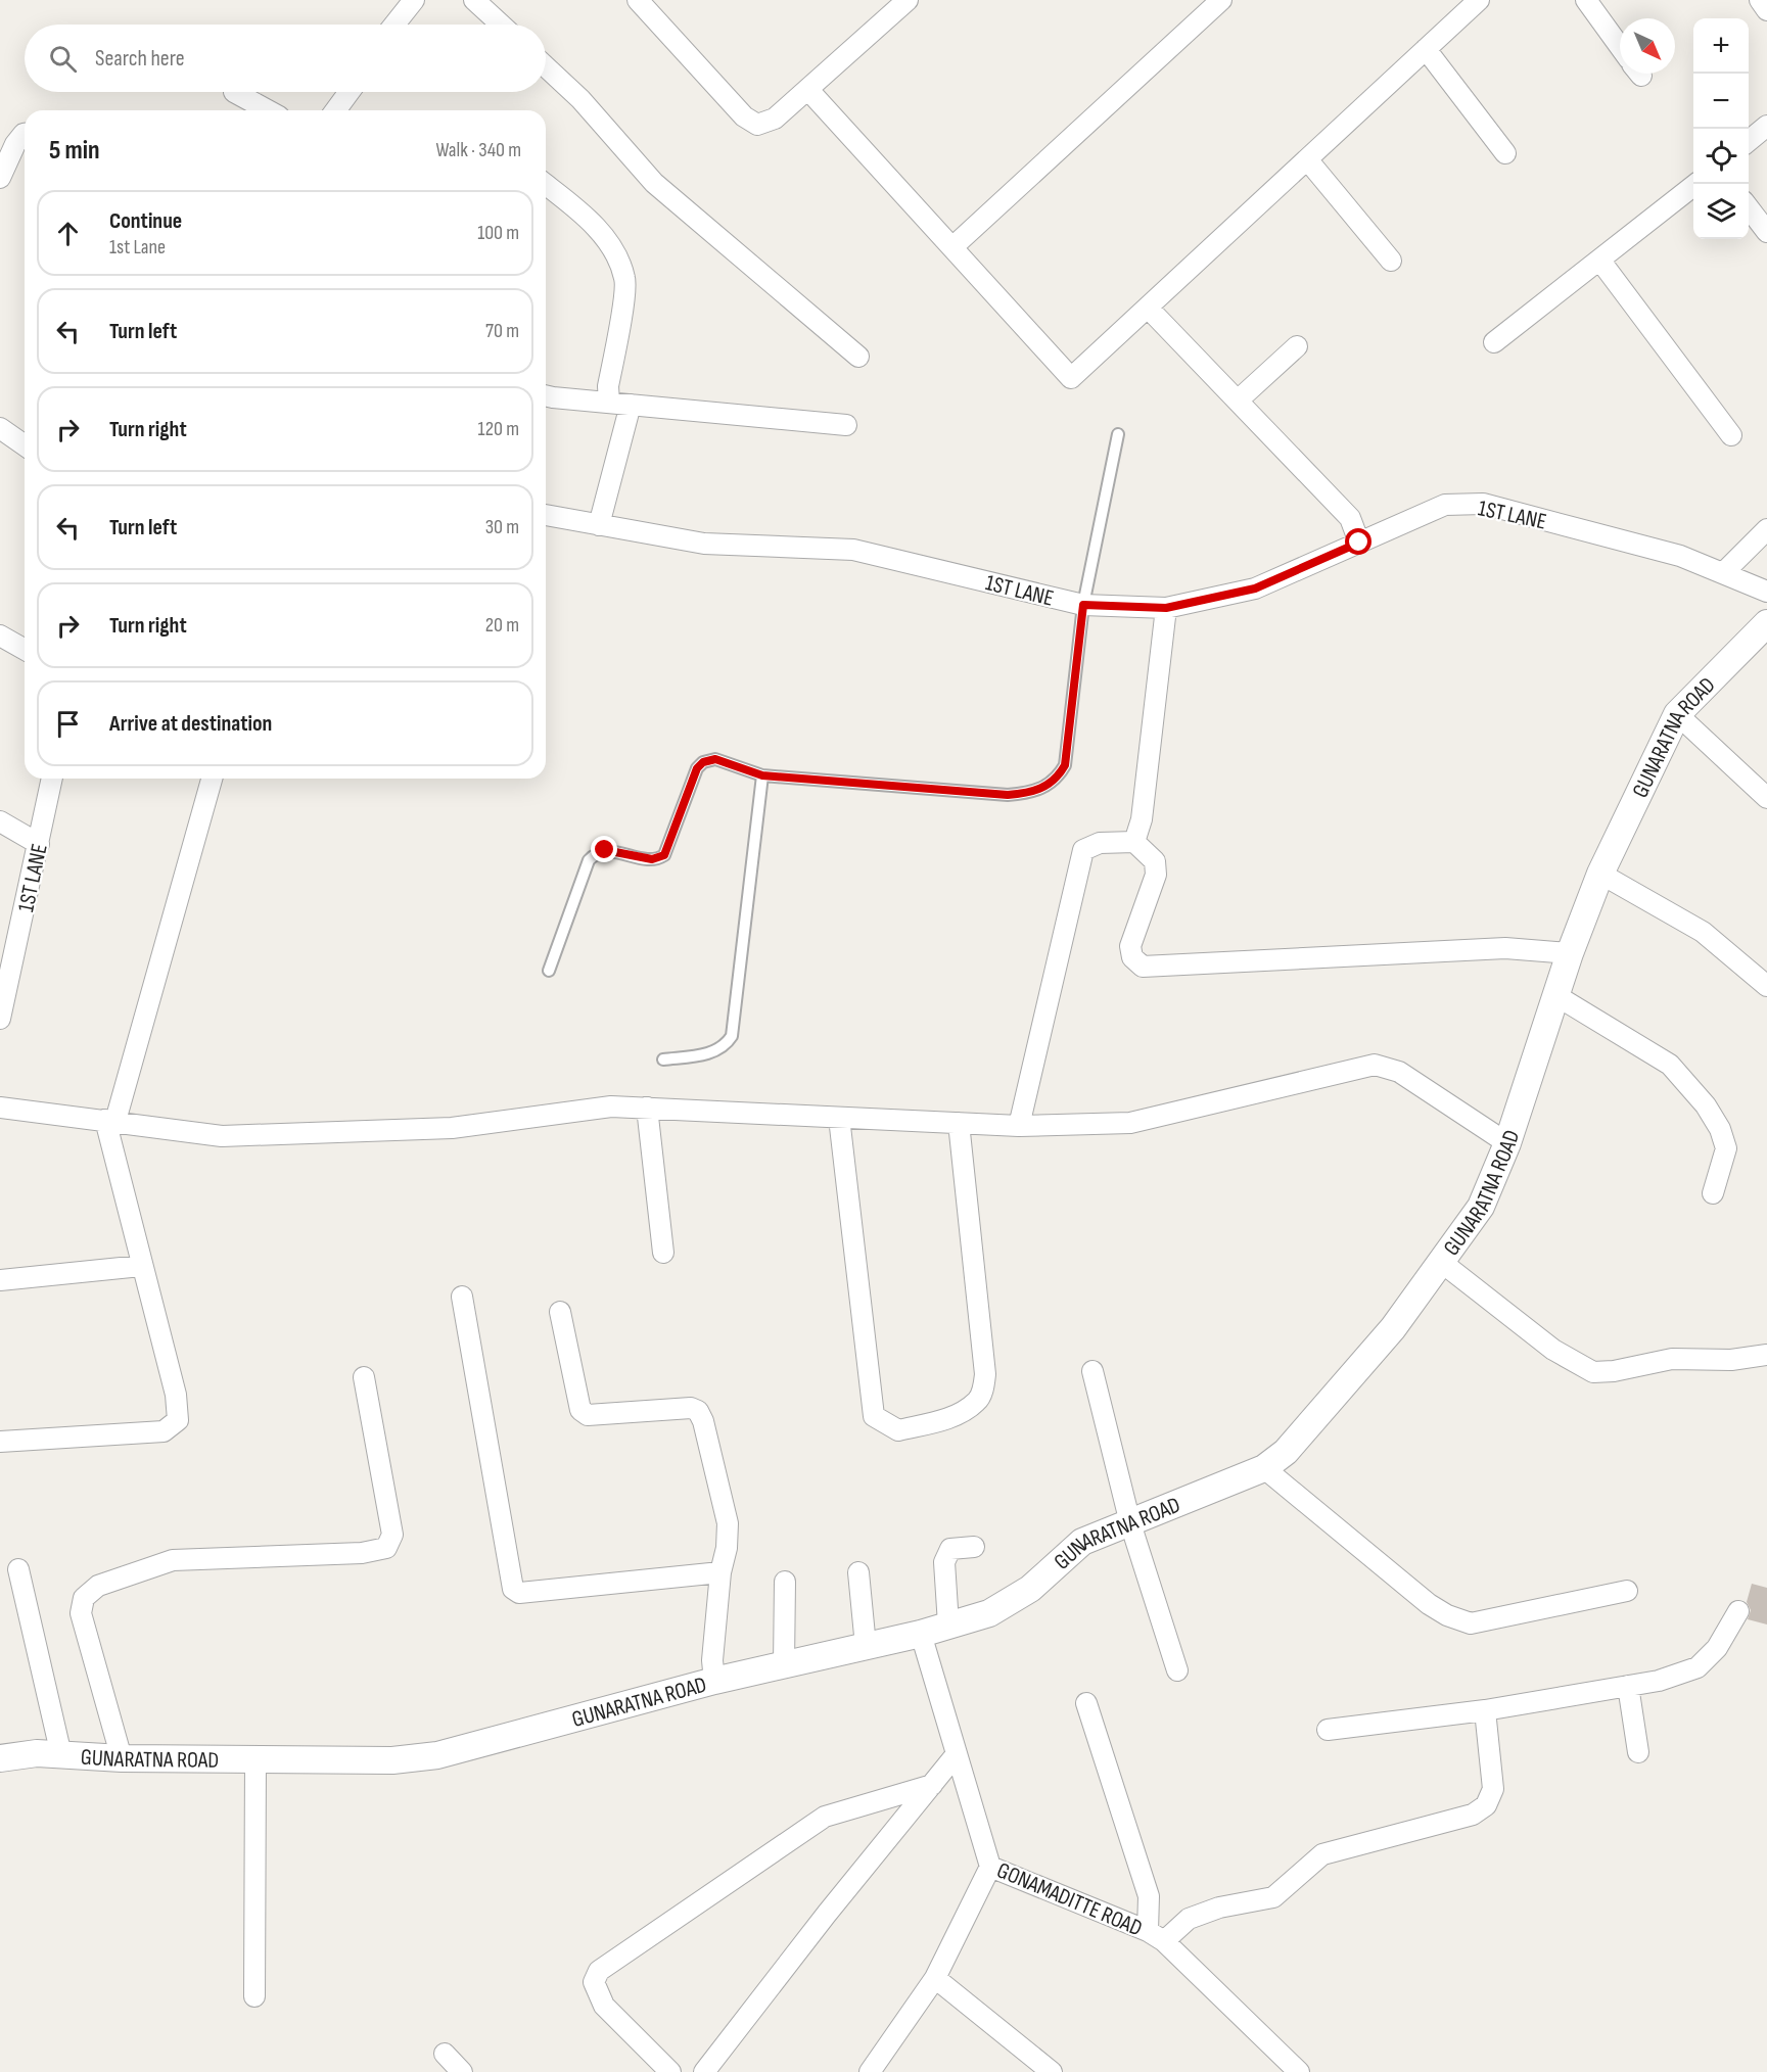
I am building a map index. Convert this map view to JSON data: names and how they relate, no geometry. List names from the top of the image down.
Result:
{
  "streets": {
    "street": ["1ST LANE", "GUNARATNA ROAD", "GONAMADITTE ROAD"]
  },
  "crossings": [
    ["GUNARATNA ROAD", "GONAMADITTE ROAD"]
  ],
  "north": "bottom right",
  "page": {
    "map_buttons": ["+", "−"],
    "search": "Search here",
    "heading": ["5 min", "Walk · 340 m"],
    "list": [
      ["Continue", "1st Lane", "100 m"],
      ["Turn left", "70 m"],
      ["Turn right", "120 m"],
      ["Turn left", "30 m"],
      ["Turn right", "20 m"],
      "Arrive at destination"
    ]
  }
}
